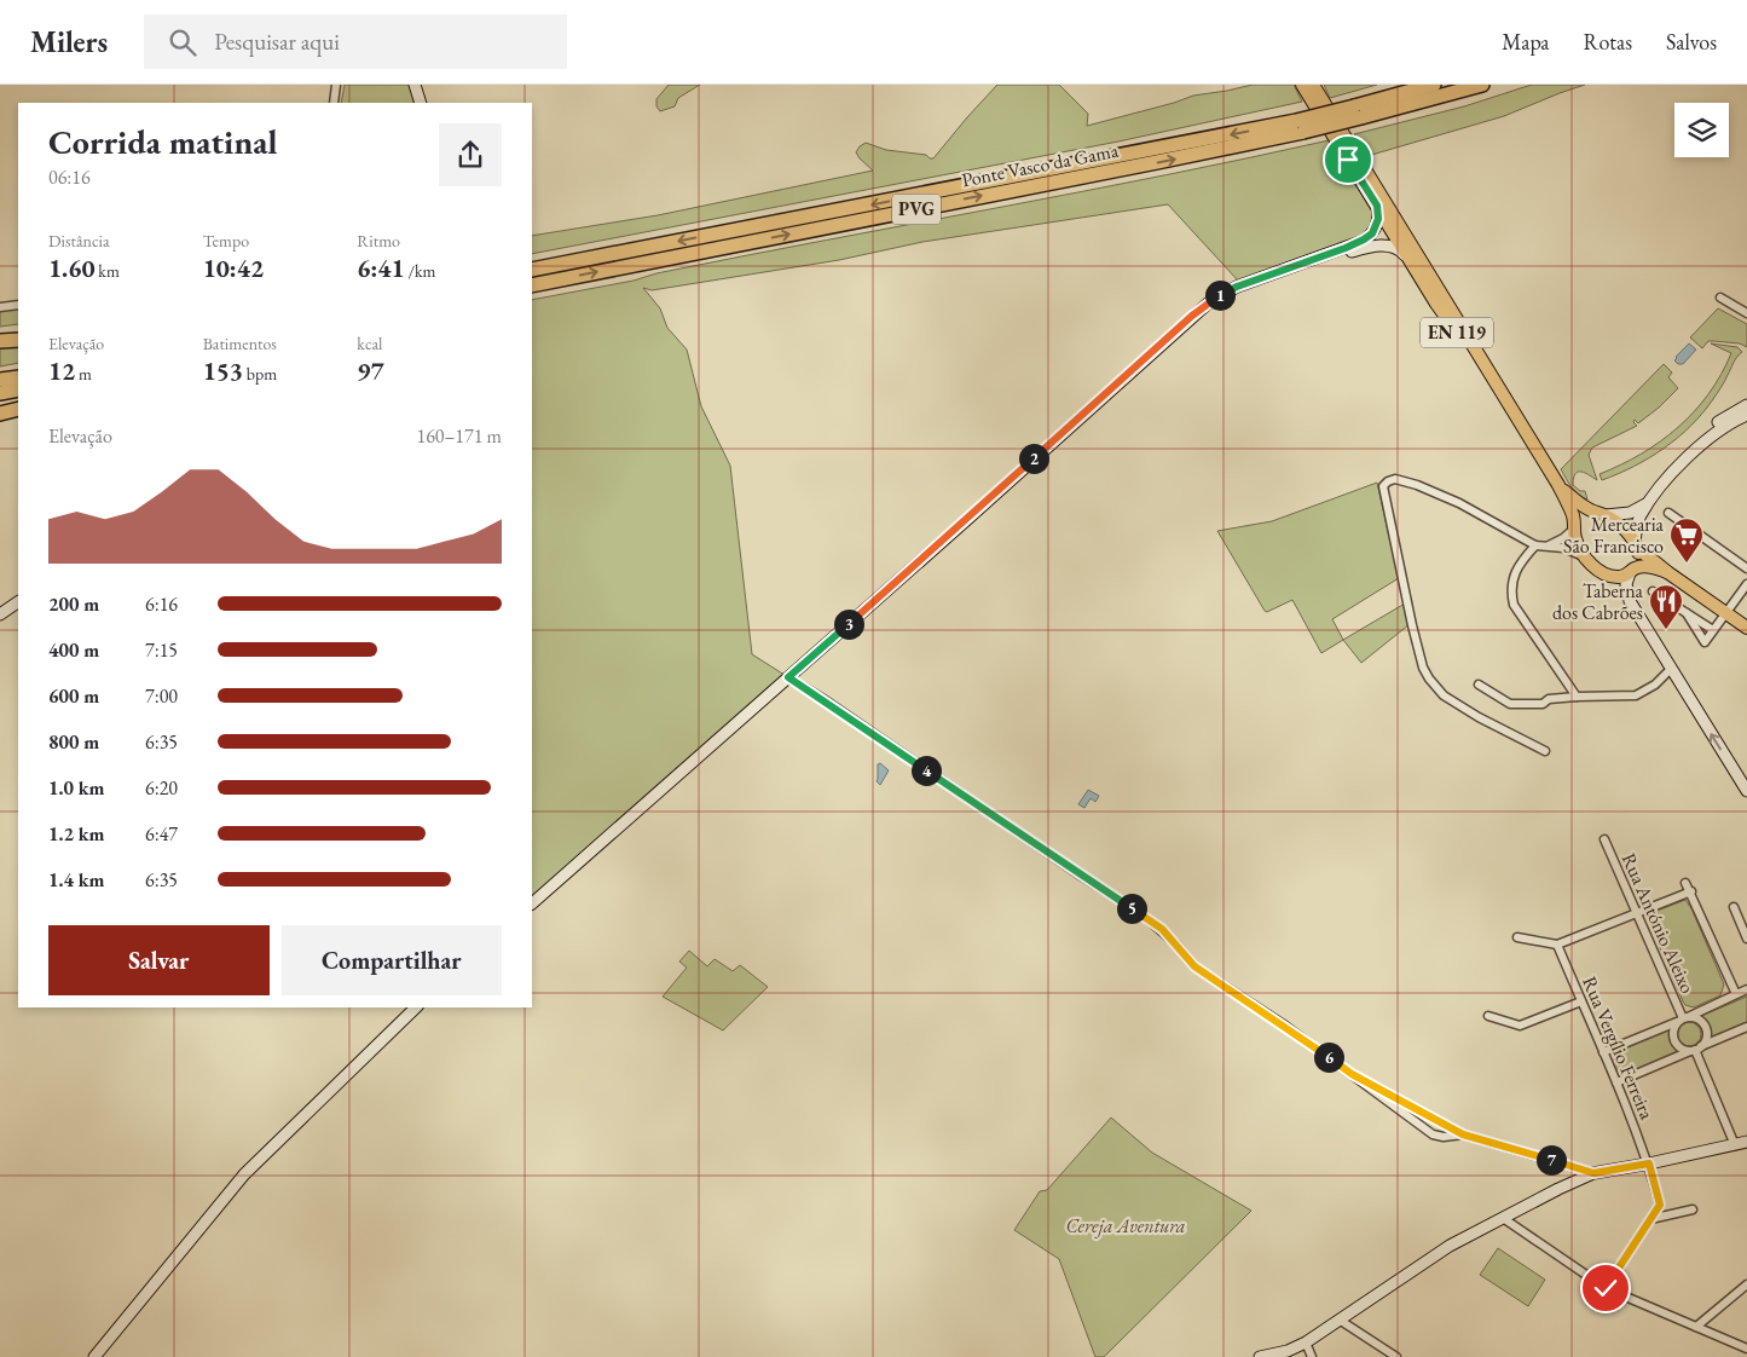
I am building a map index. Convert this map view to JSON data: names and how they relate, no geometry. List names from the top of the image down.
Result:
{
  "streets": {
    "highway": ["Ponte Vasco da Gama", "PVG"],
    "main road": ["EN 119"],
    "street": ["Rua António Aleixo", "Rua Vergílio Ferreira"]
  },
  "parks": ["Cereja Aventura"],
  "places": {
    "supermarket": ["Mercearia São Francisco"],
    "restaurant": ["Taberna dos Cabrões"]
  },
  "page": {
    "header": "Milers",
    "search": "Pesquisar aqui",
    "nav": ["Mapa", "Rotas", "Salvos"],
    "heading": ["Corrida matinal", "06:16"],
    "stats": [
      ["Distância", "1.60 km"],
      ["Tempo", "10:42"],
      ["Ritmo", "6:41 /km"],
      ["Elevação", "12 m"],
      ["Batimentos", "153 bpm"],
      ["kcal", "97"]
    ],
    "pins": [
      "1",
      "2",
      "3",
      "4",
      "5",
      "6",
      "7"
    ],
    "chart": ["Elevação", "160–171 m"],
    "list": [
      {
        "name": "200 m",
        "note": "6:16"
      },
      {
        "name": "400 m",
        "note": "7:15"
      },
      {
        "name": "600 m",
        "note": "7:00"
      },
      {
        "name": "800 m",
        "note": "6:35"
      },
      {
        "name": "1.0 km",
        "note": "6:20"
      },
      {
        "name": "1.2 km",
        "note": "6:47"
      },
      {
        "name": "1.4 km",
        "note": "6:35"
      }
    ],
    "buttons": ["Salvar", "Compartilhar"]
  }
}
